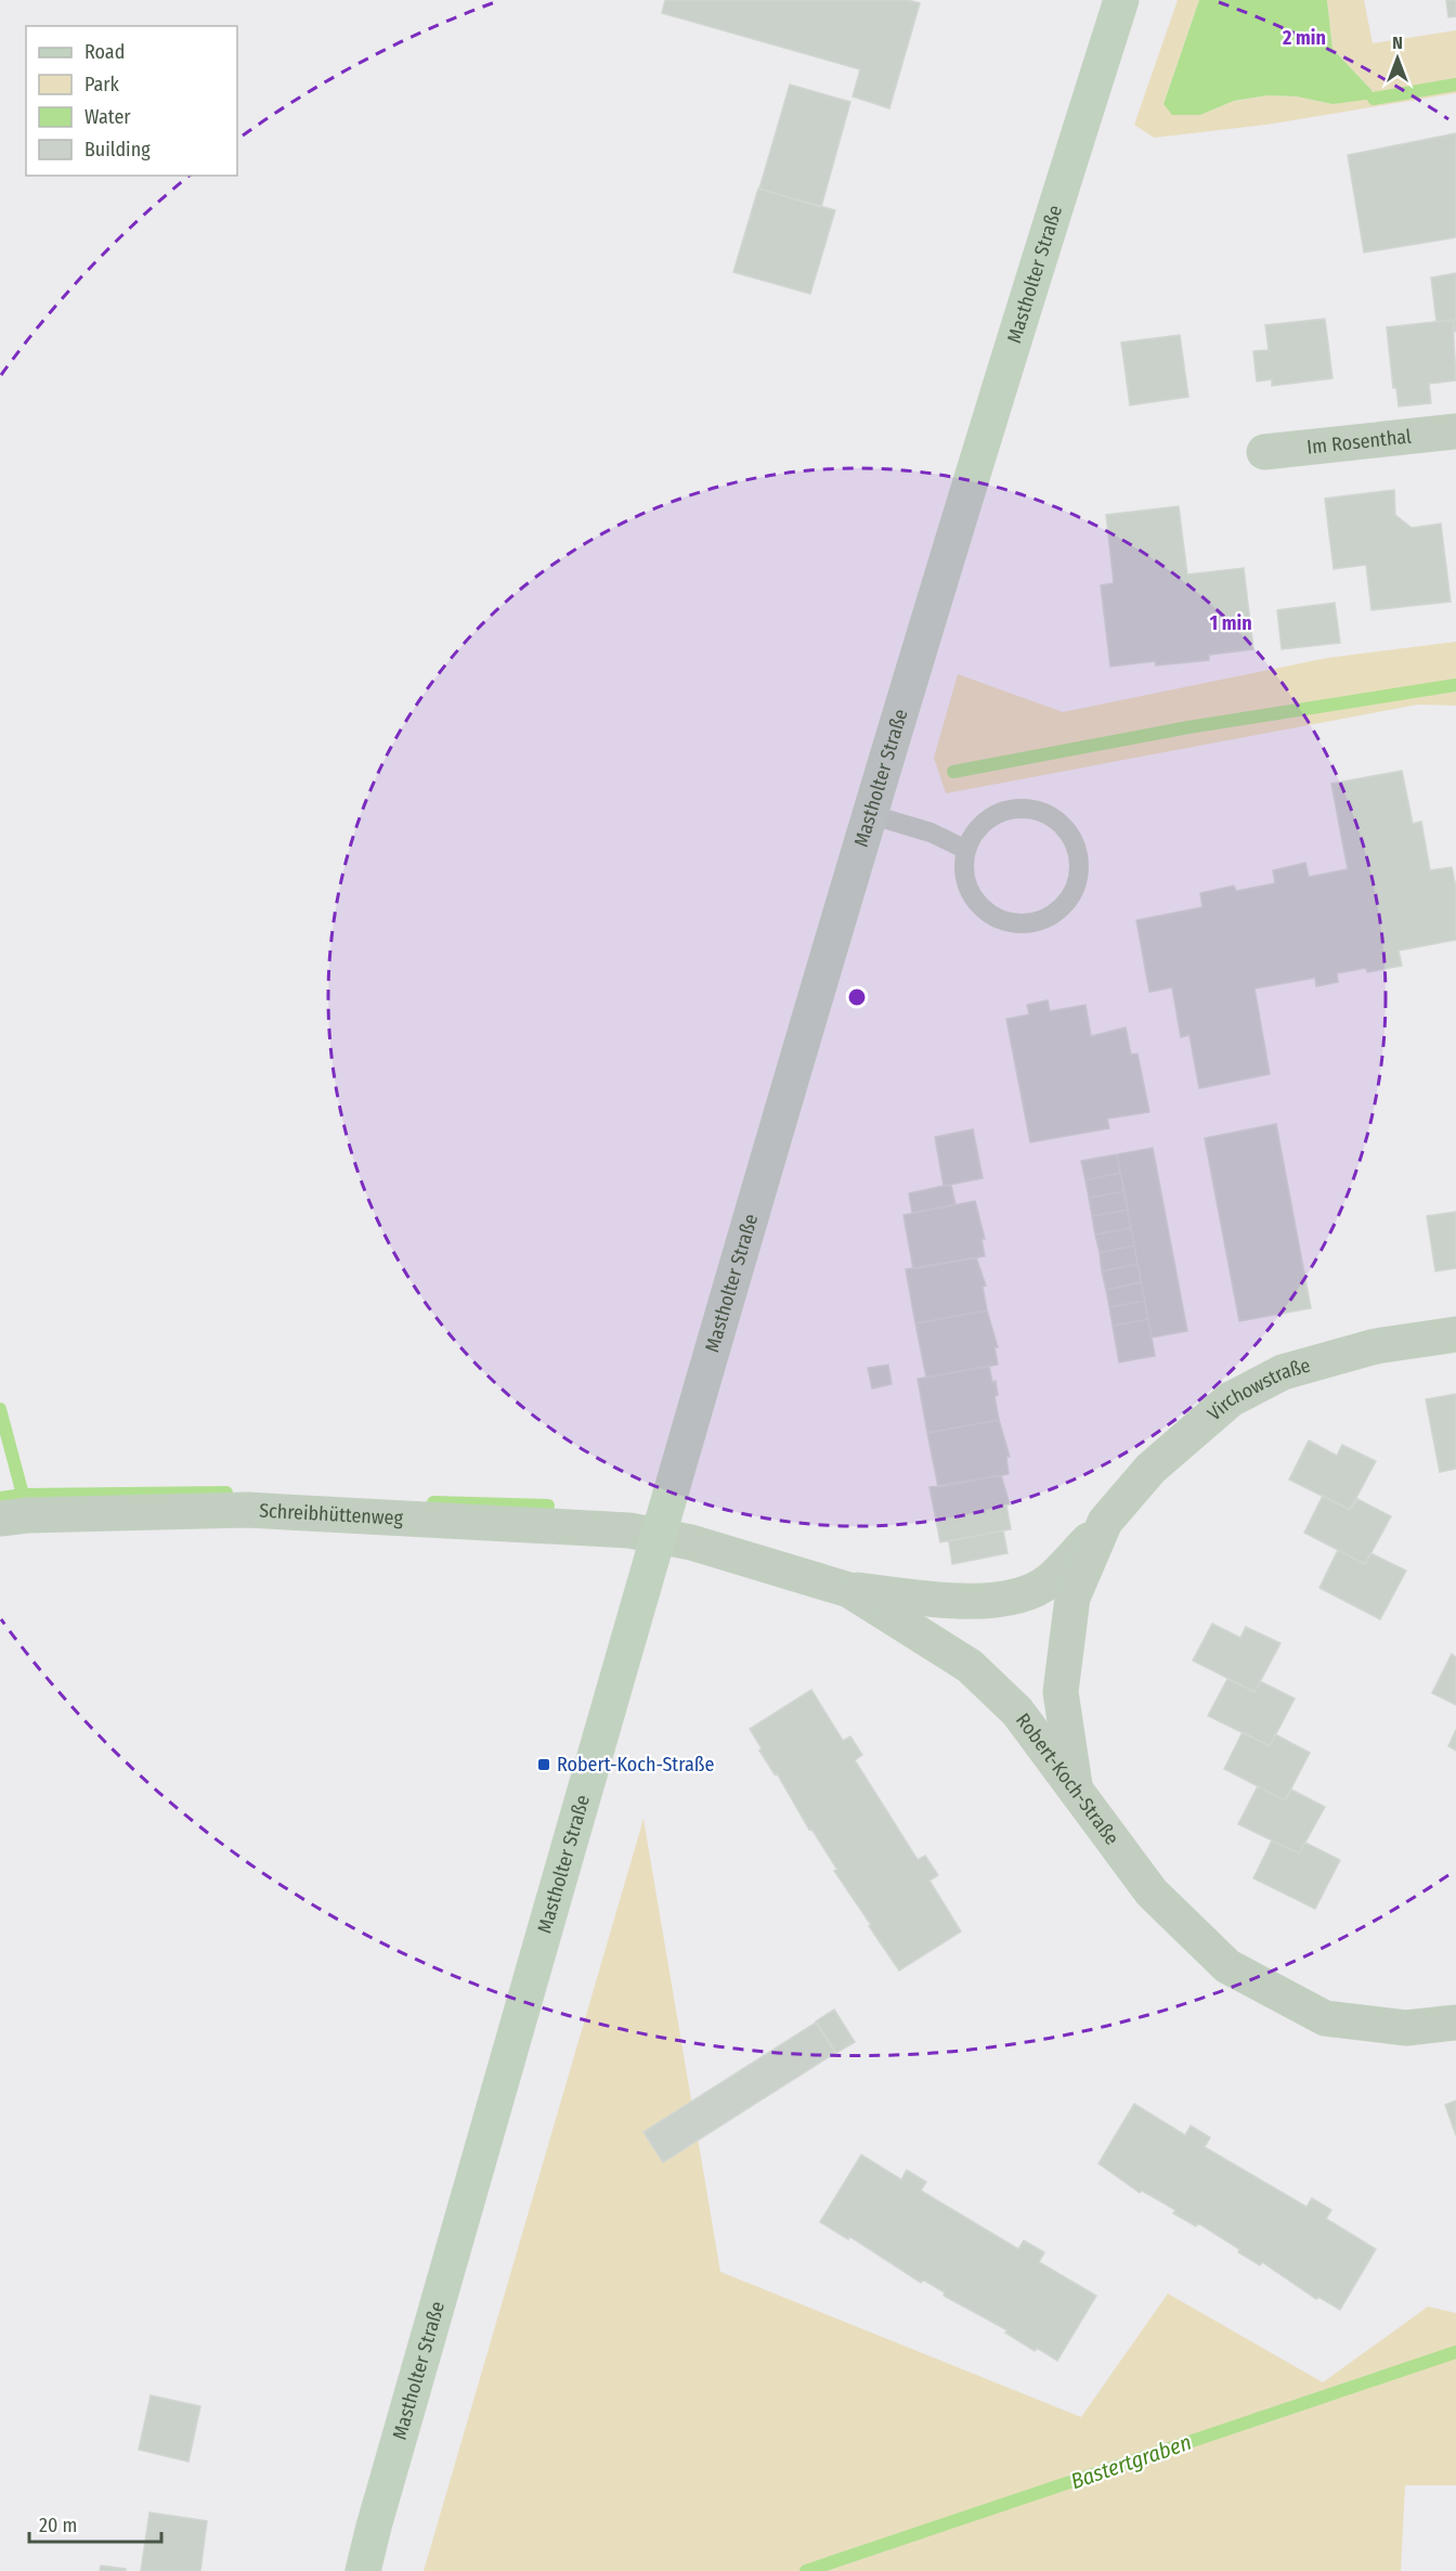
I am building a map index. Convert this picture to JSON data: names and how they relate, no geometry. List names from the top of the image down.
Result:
{
  "streets": {
    "street": [
      "Mastholter Straße",
      "Im Rosenthal",
      "Virchowstraße",
      "Schreibhüttenweg",
      "Robert-Koch-Straße"
    ]
  },
  "crossings": [
    ["Mastholter Straße", "Schreibhüttenweg"],
    ["Mastholter Straße", "Robert-Koch-Straße"],
    ["Virchowstraße", "Robert-Koch-Straße"],
    ["Schreibhüttenweg", "Robert-Koch-Straße"]
  ],
  "water": ["Bastertgraben"],
  "places": {
    "transit": ["Robert-Koch-Straße"]
  },
  "legend": [
    "Road",
    "Park",
    "Water",
    "Building"
  ],
  "scale_bar": "20 m",
  "north": "top",
  "rings": ["2 min", "1 min"]
}
